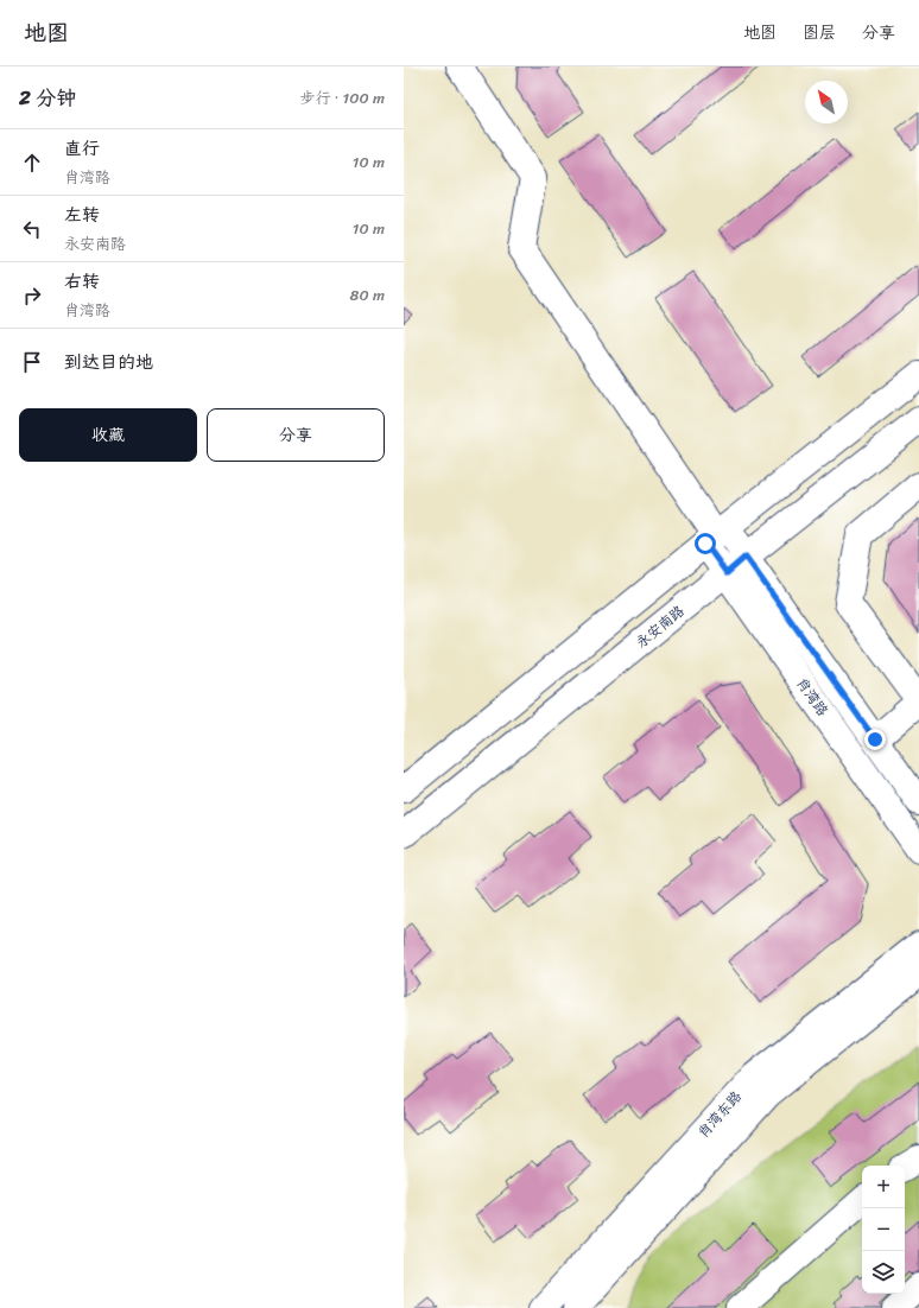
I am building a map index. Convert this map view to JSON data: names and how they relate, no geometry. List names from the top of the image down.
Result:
{
  "streets": {
    "street": ["永安南路", "肖湾路", "肖湾东路"]
  },
  "crossings": [
    ["永安南路", "肖湾路"]
  ],
  "north": "top left",
  "page": {
    "header": "地图",
    "nav": ["地图", "图层", "分享"],
    "heading": ["2 分钟", "步行 · 100 m"],
    "list": [
      ["直行", "肖湾路", "10 m"],
      ["左转", "永安南路", "10 m"],
      ["右转", "肖湾路", "80 m"],
      "到达目的地"
    ],
    "buttons": ["收藏", "分享"],
    "map_buttons": ["+", "−"]
  }
}
